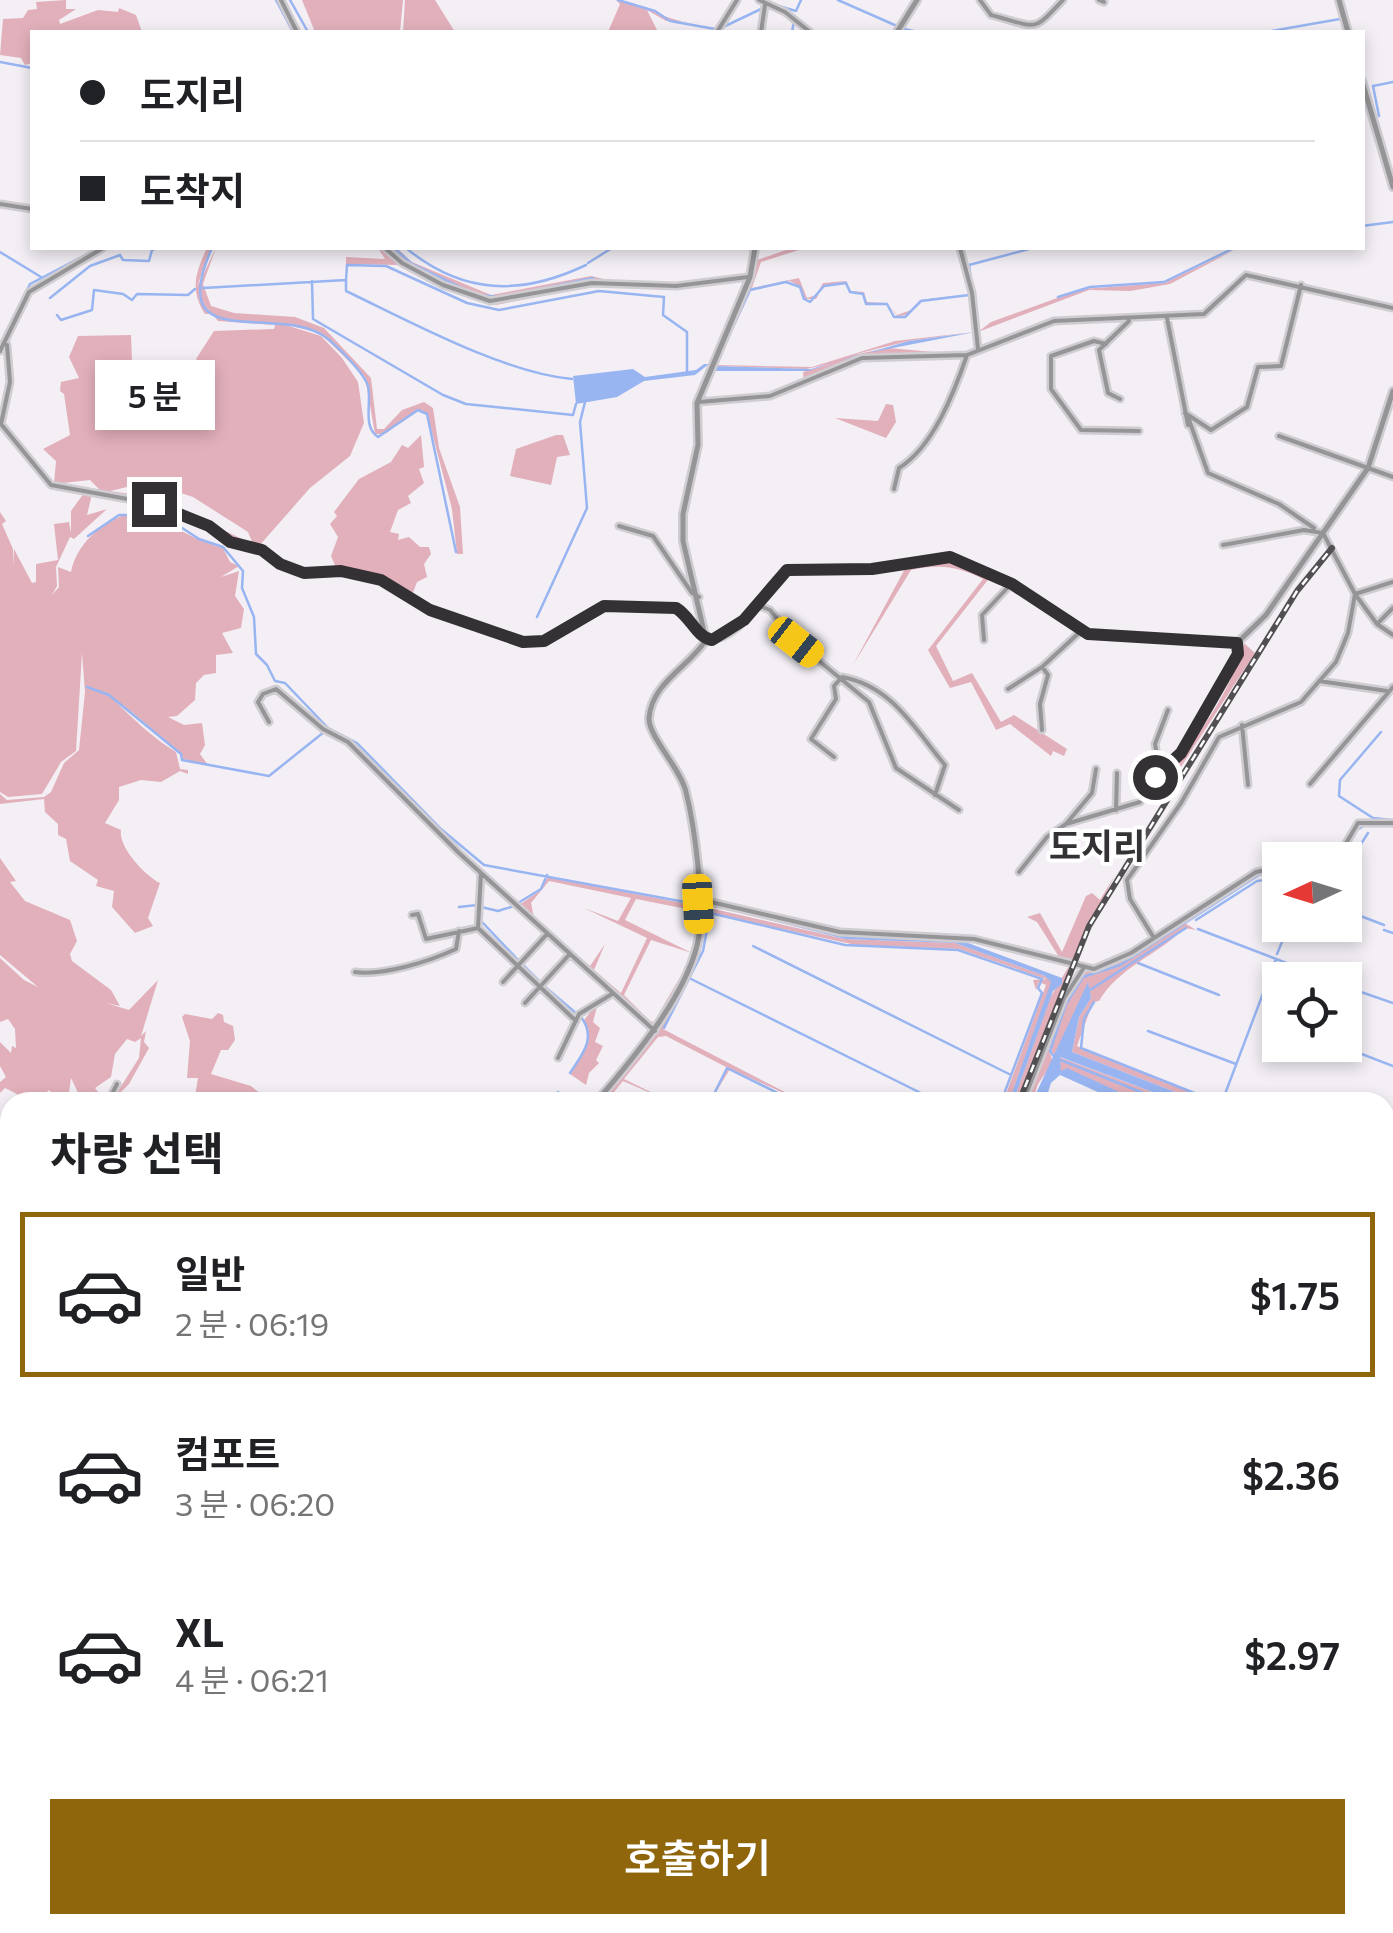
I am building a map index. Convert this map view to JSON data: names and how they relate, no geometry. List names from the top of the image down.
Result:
{
  "districts": ["도지리"],
  "north": "left",
  "page": {
    "banner": ["도지리", "도착지"],
    "bubble": "5 분",
    "heading": "차량 선택",
    "list": [
      {
        "name": "일반",
        "note": "2 분 · 06:19",
        "value": "$1.75"
      },
      {
        "name": "컴포트",
        "note": "3 분 · 06:20",
        "value": "$2.36"
      },
      {
        "name": "XL",
        "note": "4 분 · 06:21",
        "value": "$2.97"
      }
    ],
    "buttons": "호출하기"
  }
}
